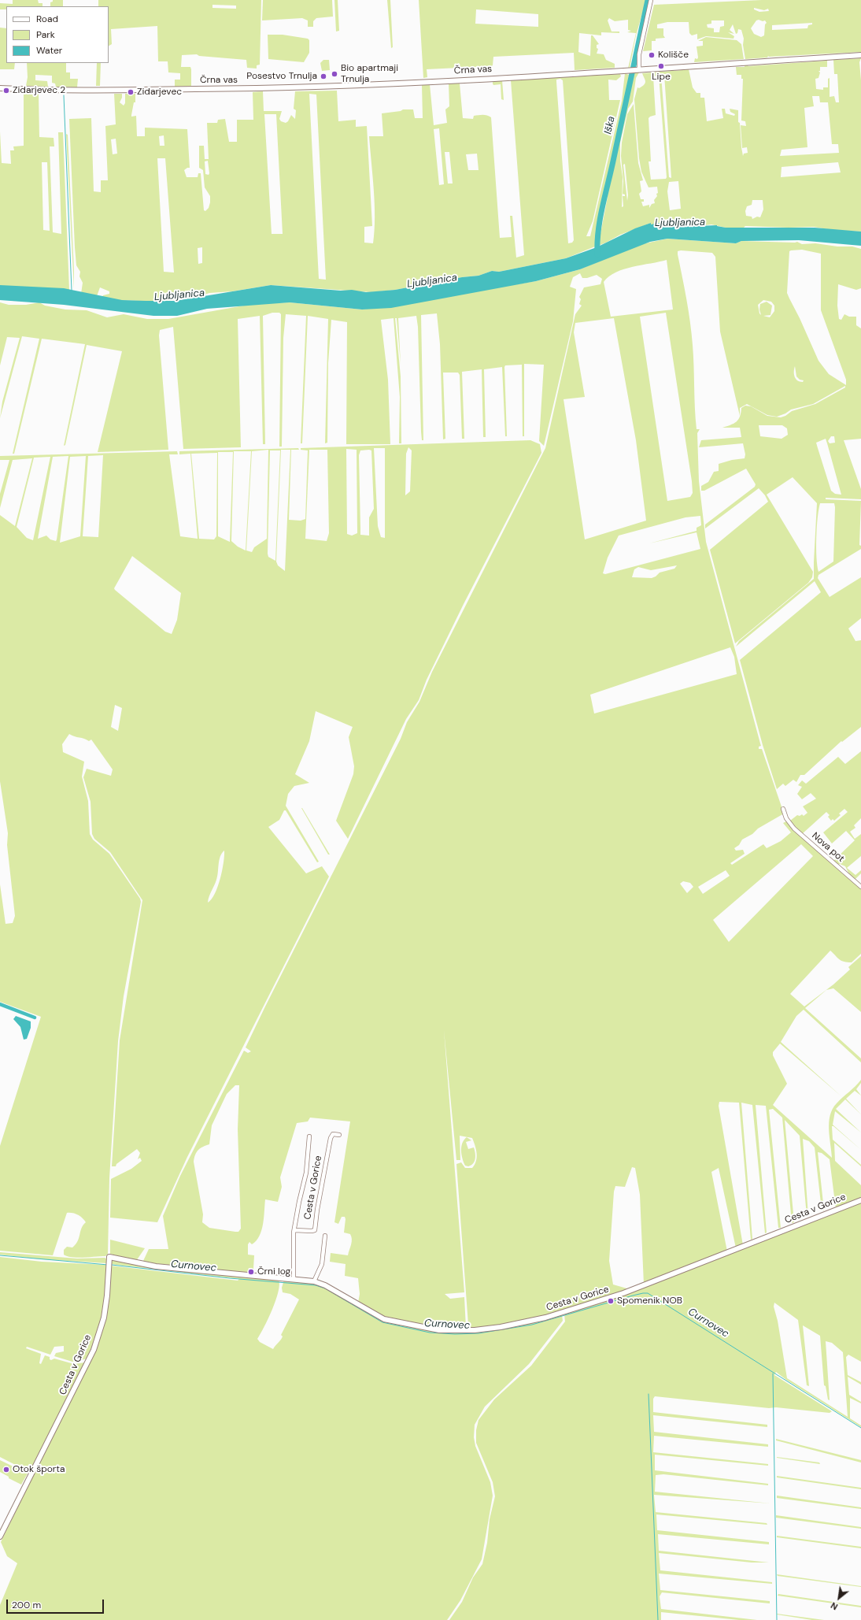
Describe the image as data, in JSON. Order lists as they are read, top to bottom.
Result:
{
  "streets": {
    "street": ["Črna vas", "Nova pot", "Cesta v Gorice"]
  },
  "water": ["Iška", "Ljubljanica", "Curnovec"],
  "places": [
    "Kolišče",
    "Lipe",
    "Bio apartmaji Trnulja",
    "Posestvo Trnulja",
    "Zidarjevec 2",
    "Zidarjevec",
    "Črni log",
    "Spomenik NOB",
    "Otok športa"
  ],
  "legend": ["Road", "Park", "Water"],
  "scale_bar": "200 m",
  "north": "bottom left"
}
